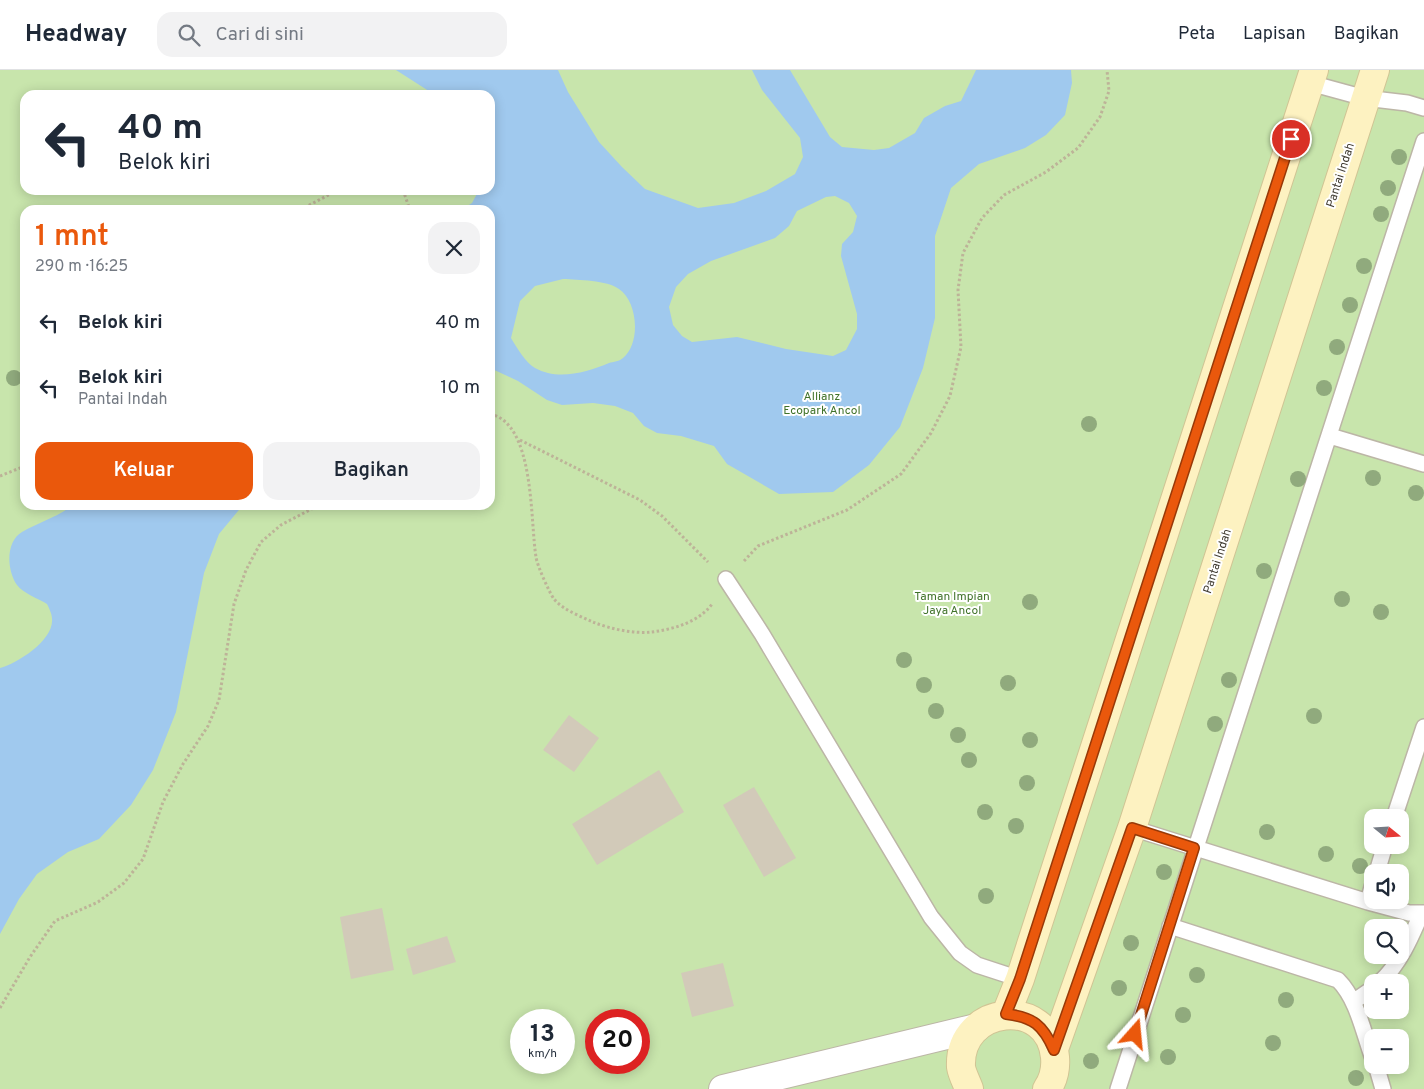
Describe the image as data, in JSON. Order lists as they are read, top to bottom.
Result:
{
  "streets": {
    "street": ["Pantai Indah"]
  },
  "parks": ["Allianz Ecopark Ancol", "Taman Impian Jaya Ancol"],
  "north": "right",
  "page": {
    "header": "Headway",
    "search": "Cari di sini",
    "nav": ["Peta", "Lapisan", "Bagikan"],
    "turn": ["40 m", "Belok kiri"],
    "heading": ["1 mnt", "290 m · 16:25"],
    "list": [
      {
        "name": "Belok kiri",
        "value": "40 m"
      },
      {
        "name": "Belok kiri",
        "note": "Pantai Indah",
        "value": "10 m"
      }
    ],
    "buttons": ["Keluar", "Bagikan"],
    "map_buttons": ["+", "−"],
    "speed": "13 km/h",
    "limit": "20"
  }
}
